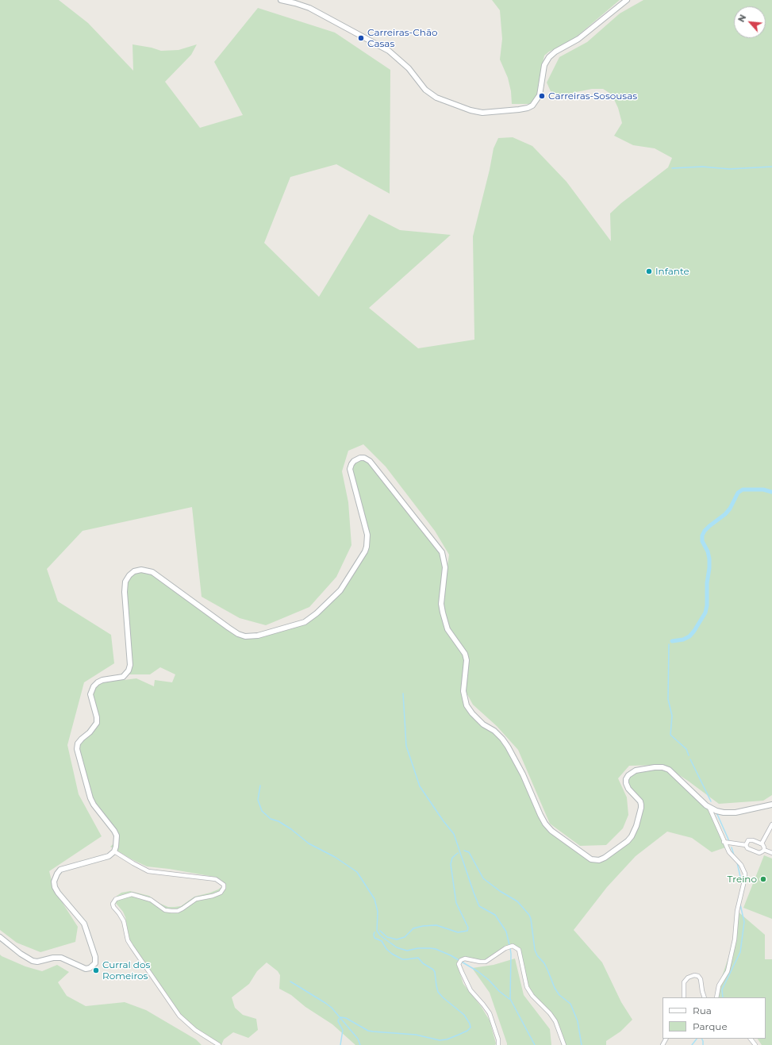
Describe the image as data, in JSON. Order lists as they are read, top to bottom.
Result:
{
  "places": [
    "Carreiras-Chão Casas",
    "Carreiras-Sosousas",
    "Infante",
    "Treino",
    "Curral dos Romeiros"
  ],
  "legend": ["Rua", "Parque"],
  "north": "top left"
}
